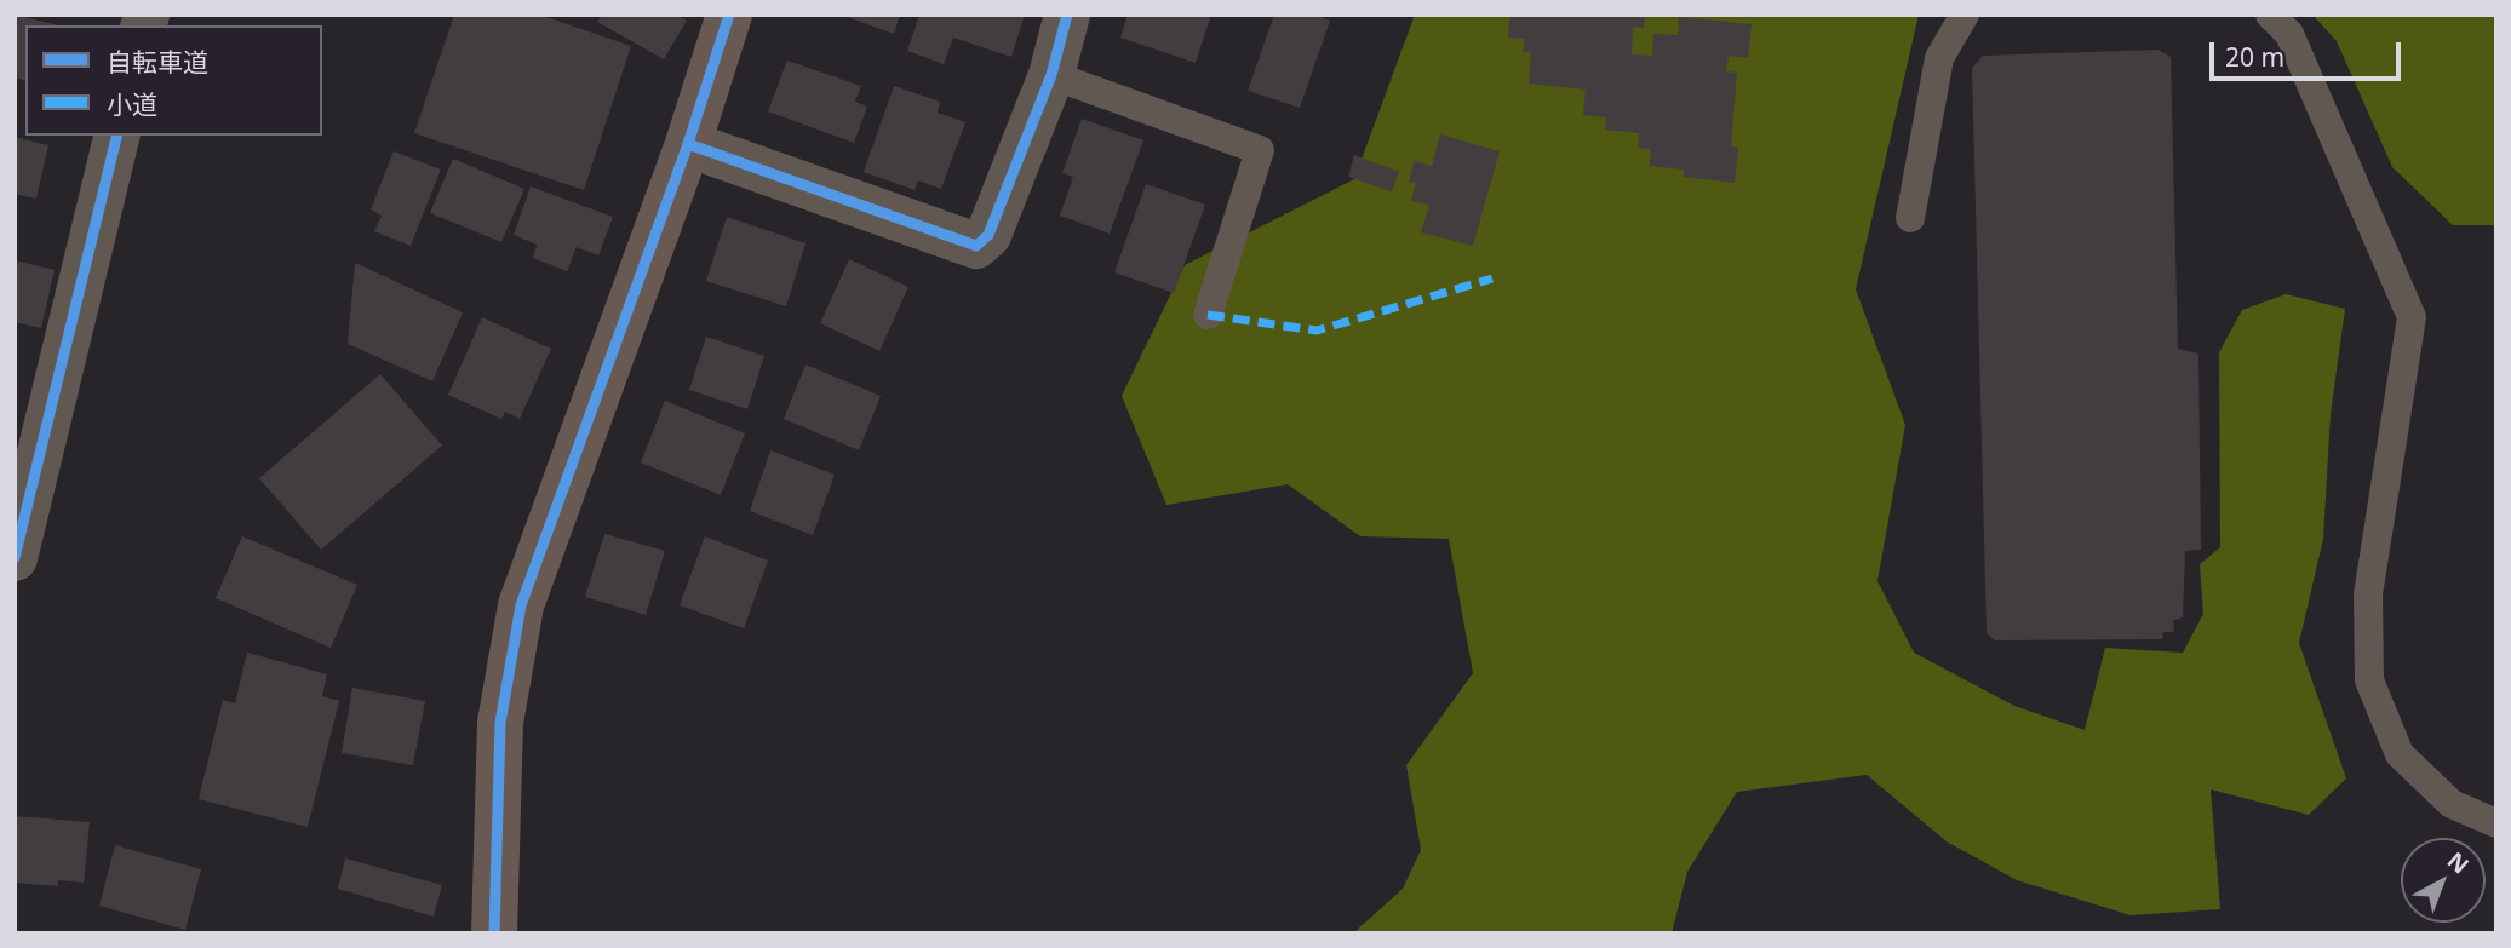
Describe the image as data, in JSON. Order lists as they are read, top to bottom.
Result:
{
  "legend": ["自転車道", "小道"],
  "scale_bar": "20 m",
  "north": "top right"
}
